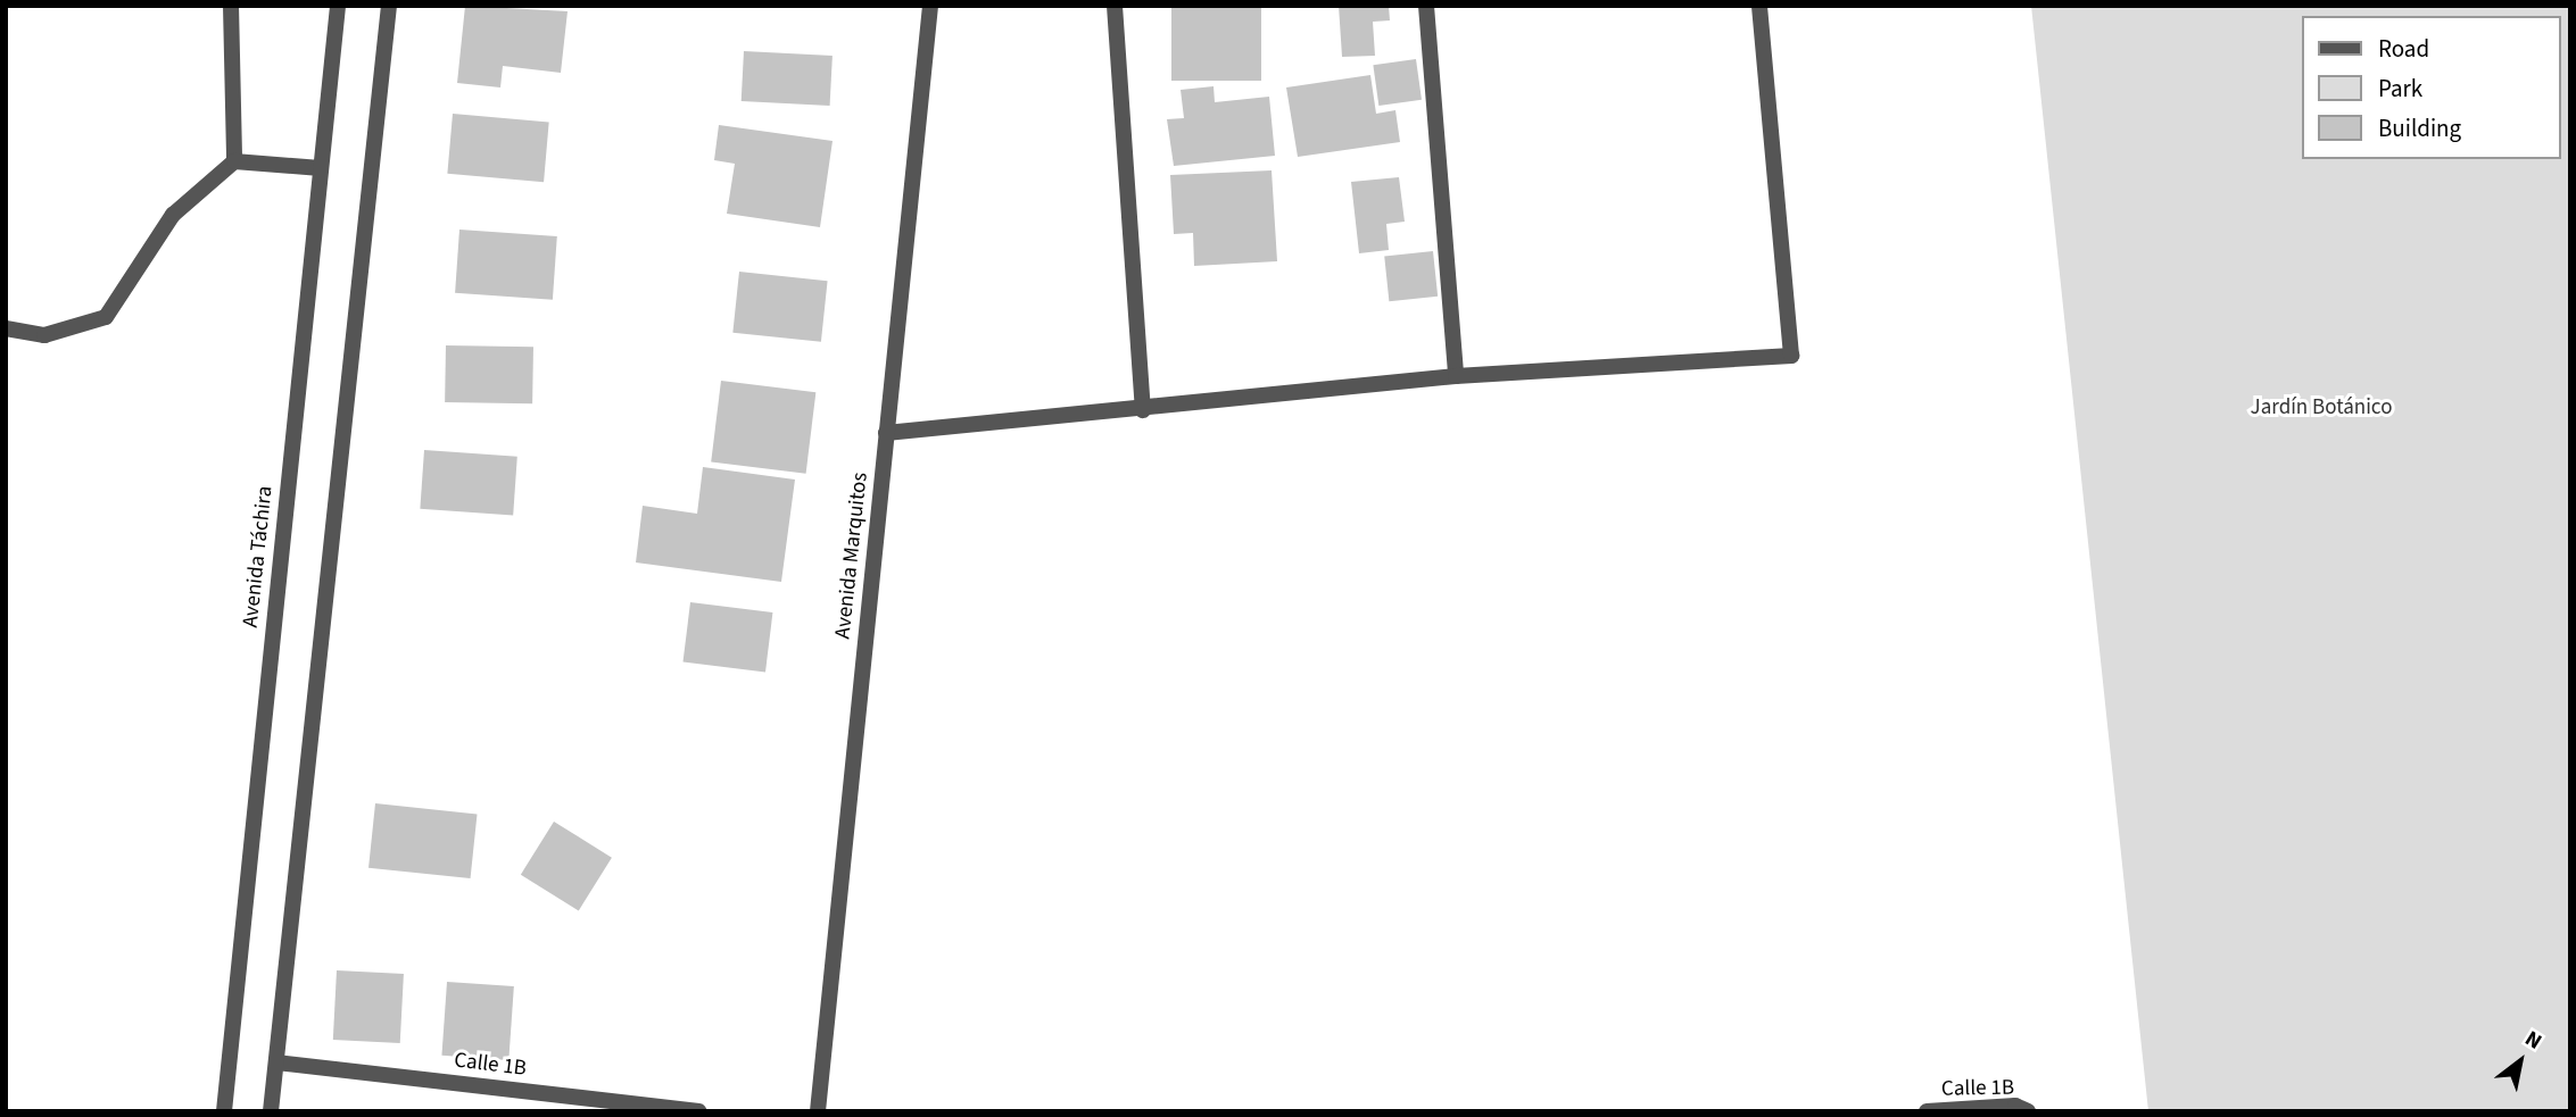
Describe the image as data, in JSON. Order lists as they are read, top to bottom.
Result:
{
  "streets": {
    "street": ["Avenida Marquitos", "Avenida Táchira", "Calle 1B"]
  },
  "parks": ["Jardín Botánico"],
  "legend": ["Road", "Park", "Building"],
  "north": "top right"
}
